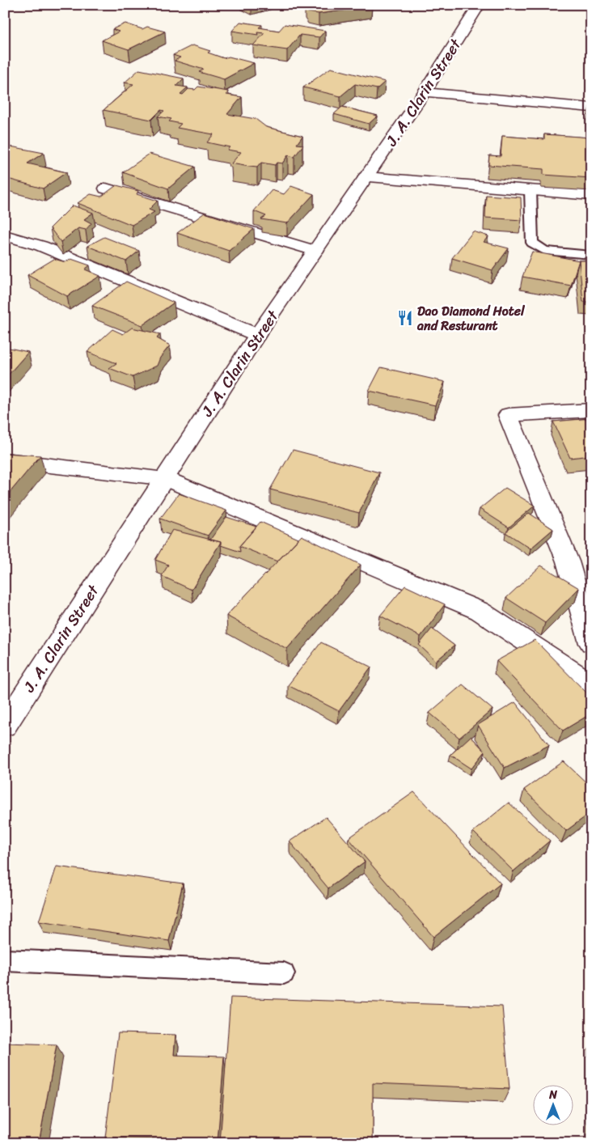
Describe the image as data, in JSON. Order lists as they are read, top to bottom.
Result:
{
  "streets": {
    "street": ["J. A. Clarin Street"]
  },
  "places": {
    "restaurant": ["Dao Diamond Hotel and Resturant"]
  },
  "north": "top"
}
